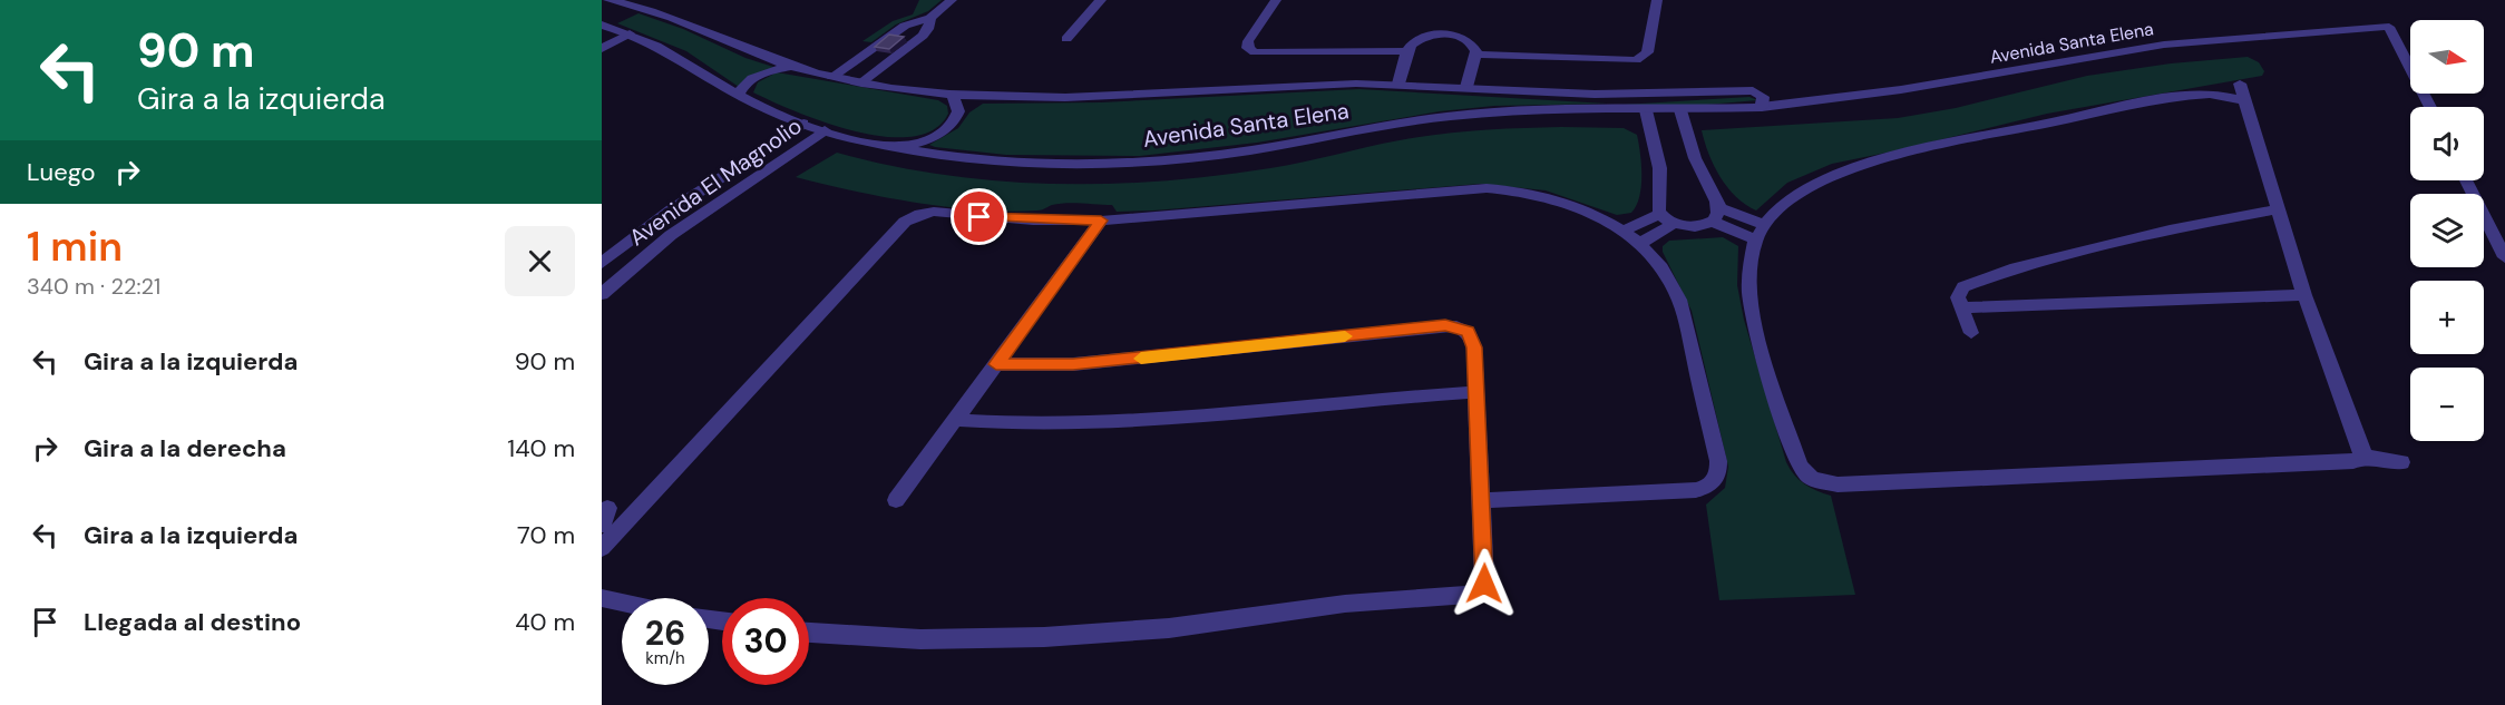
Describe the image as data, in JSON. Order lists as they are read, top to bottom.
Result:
{
  "streets": {
    "street": ["Avenida Santa Elena", "Avenida El Magnolio"]
  },
  "crossings": [
    ["Avenida Santa Elena", "Avenida El Magnolio"]
  ],
  "north": "right",
  "page": {
    "turn": ["90 m", "Gira a la izquierda"],
    "map_buttons": ["+", "−"],
    "then": "Luego",
    "heading": ["1 min", "340 m · 22:21"],
    "list": [
      {
        "name": "Gira a la izquierda",
        "value": "90 m"
      },
      {
        "name": "Gira a la derecha",
        "value": "140 m"
      },
      {
        "name": "Gira a la izquierda",
        "value": "70 m"
      },
      {
        "name": "Llegada al destino",
        "value": "40 m"
      }
    ],
    "speed": "26 km/h",
    "limit": "30"
  }
}
